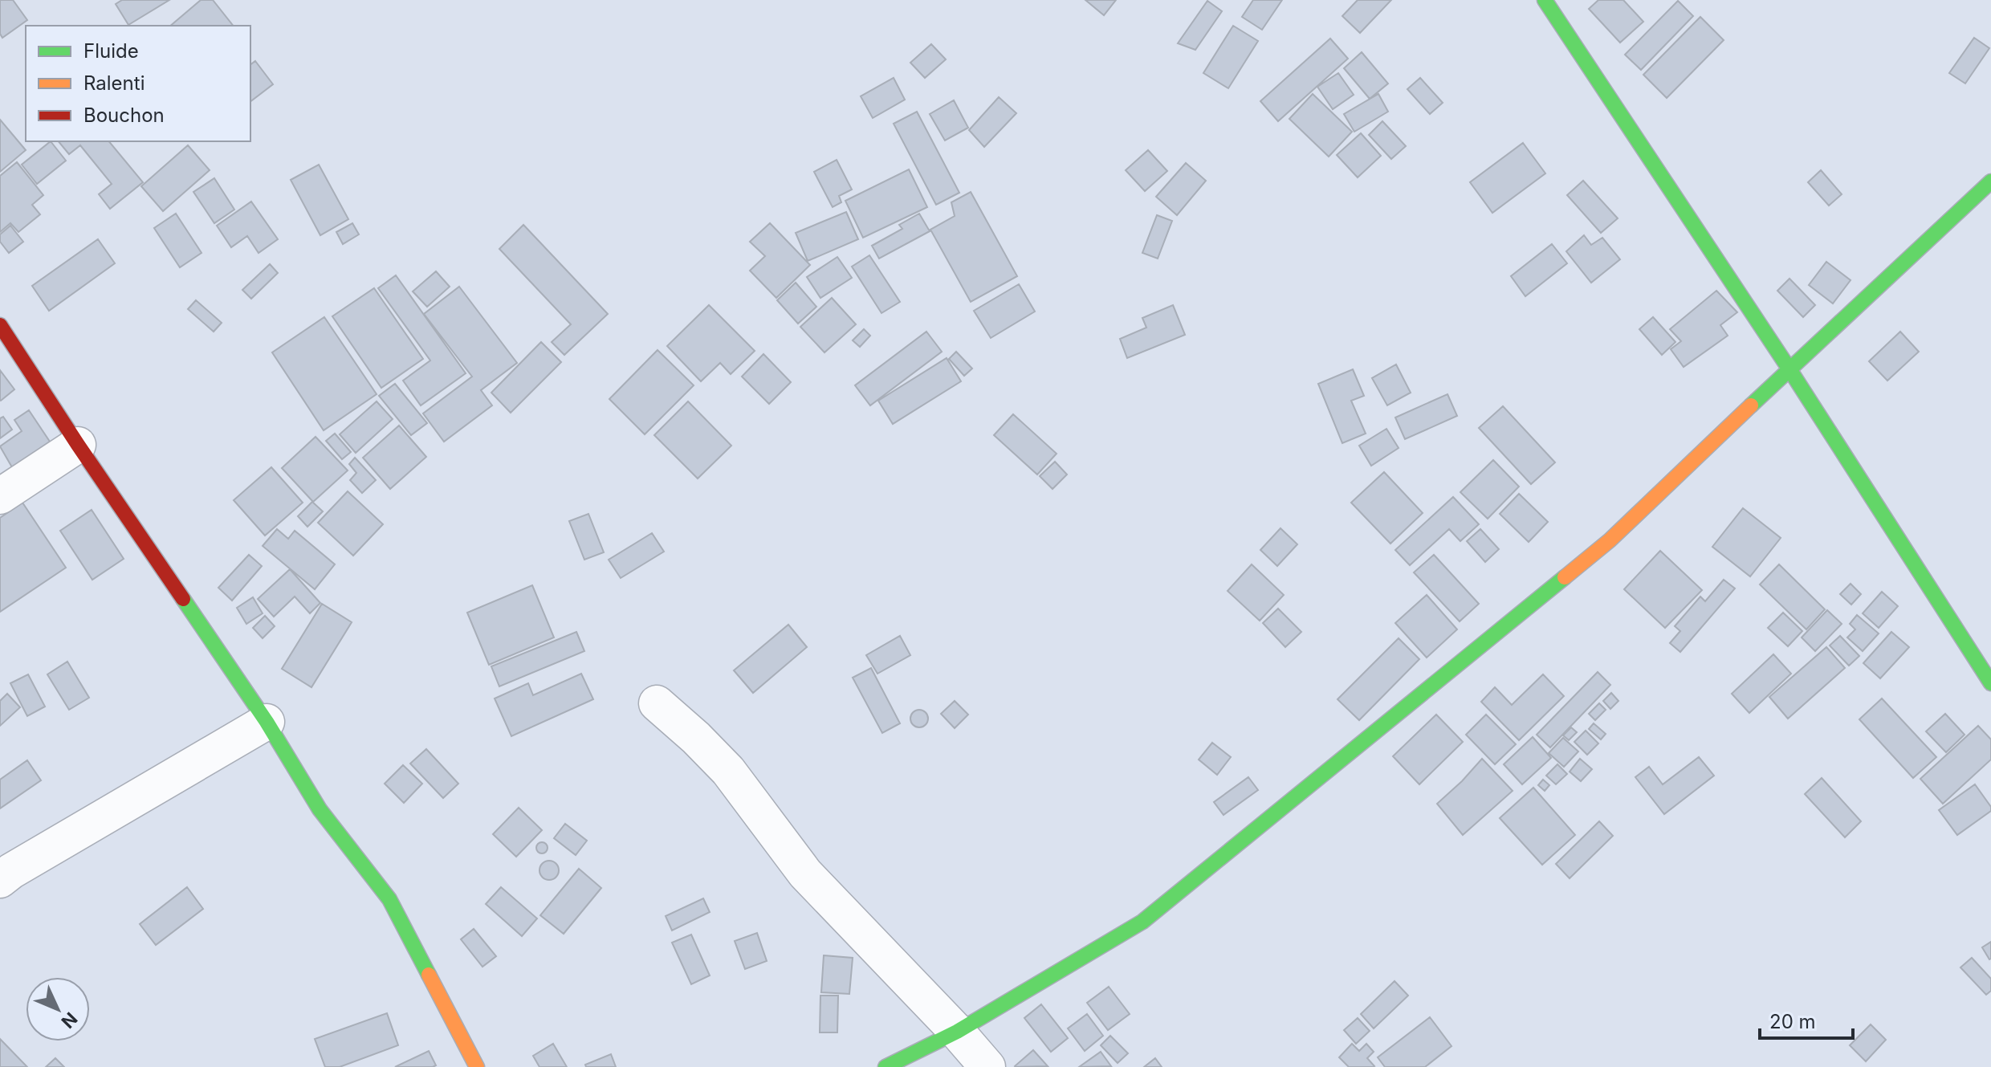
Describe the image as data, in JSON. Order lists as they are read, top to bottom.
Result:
{
  "legend": ["Fluide", "Ralenti", "Bouchon"],
  "scale_bar": "20 m",
  "north": "bottom right"
}
